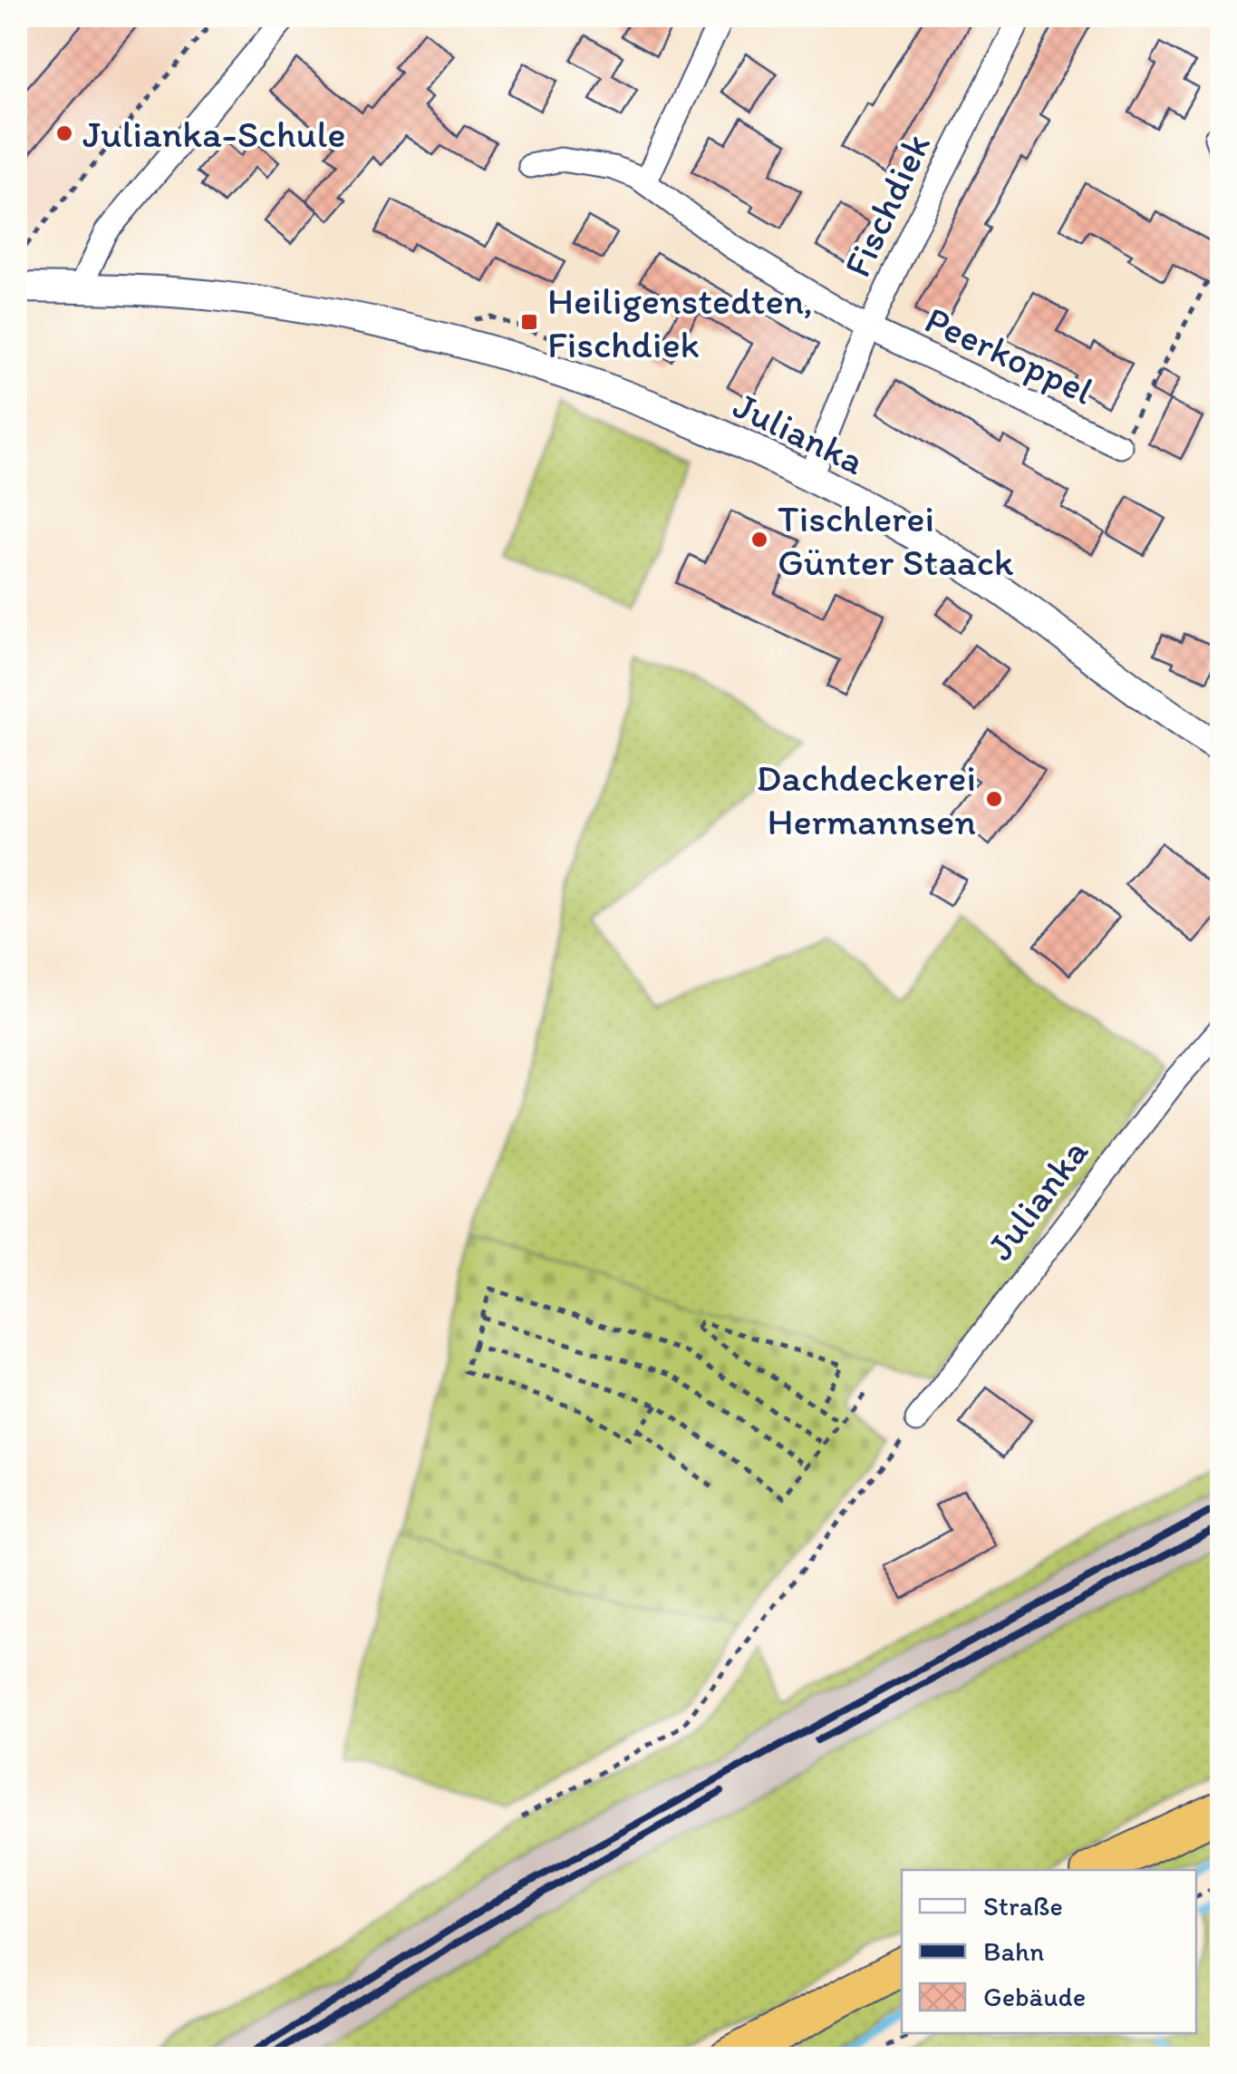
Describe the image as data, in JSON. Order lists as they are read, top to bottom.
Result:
{
  "streets": {
    "street": ["Fischdiek", "Peerkoppel", "Julianka"]
  },
  "crossings": [
    ["Fischdiek", "Peerkoppel"],
    ["Fischdiek", "Julianka"]
  ],
  "places": {
    "other": ["Julianka-Schule", "Tischlerei Günter Staack", "Dachdeckerei Hermannsen"],
    "transit": ["Heiligenstedten, Fischdiek"]
  },
  "legend": ["Straße", "Bahn", "Gebäude"]
}
